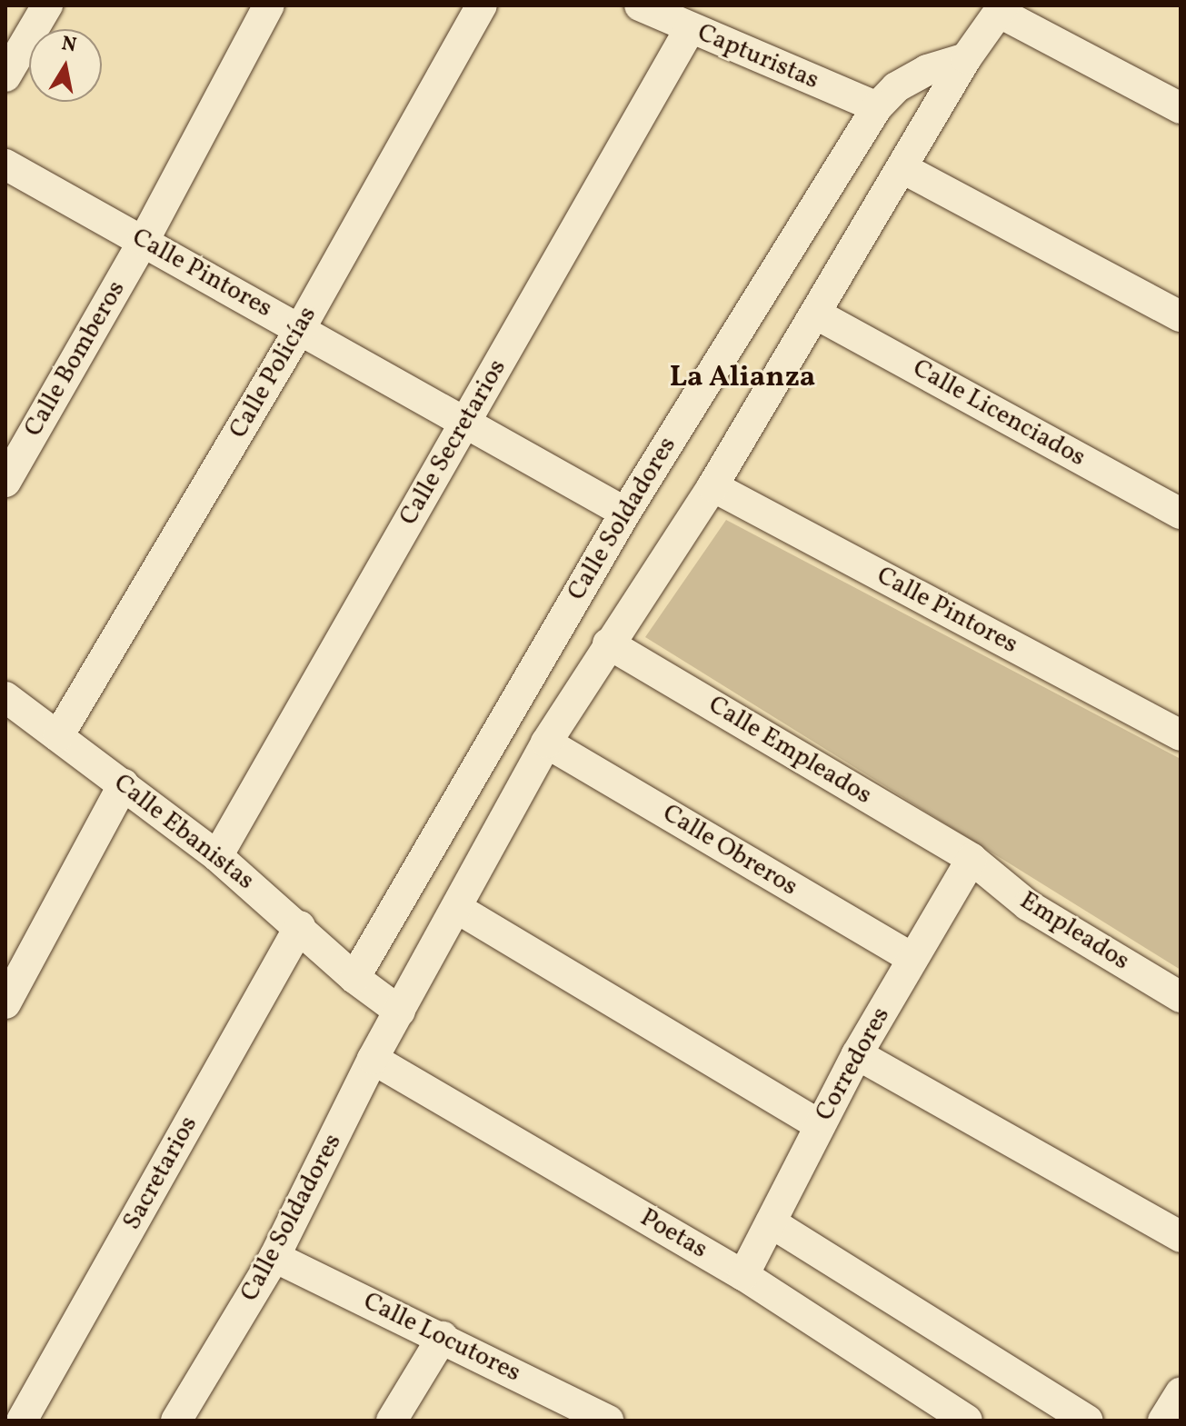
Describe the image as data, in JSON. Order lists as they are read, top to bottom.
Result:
{
  "streets": {
    "street": [
      "Capturistas",
      "Calle Pintores",
      "Calle Bomberos",
      "Calle Policías",
      "Calle Licenciados",
      "Calle Secretarios",
      "Calle Soldadores",
      "Calle Empleados",
      "Calle Ebanistas",
      "Calle Obreros",
      "Empleados",
      "Corredores",
      "Sacretarios",
      "Poetas",
      "Calle Locutores"
    ]
  },
  "crossings": [
    ["Capturistas", "Calle Secretarios"],
    ["Capturistas", "Calle Soldadores"],
    ["Calle Pintores", "Calle Bomberos"],
    ["Calle Pintores", "Calle Policías"],
    ["Calle Pintores", "Calle Secretarios"],
    ["Calle Pintores", "Calle Soldadores"],
    ["Calle Policías", "Calle Ebanistas"],
    ["Calle Licenciados", "Calle Soldadores"],
    ["Calle Secretarios", "Calle Ebanistas"],
    ["Calle Soldadores", "Calle Empleados"],
    ["Calle Soldadores", "Calle Ebanistas"],
    ["Calle Soldadores", "Calle Obreros"],
    ["Calle Soldadores", "Poetas"],
    ["Calle Soldadores", "Calle Locutores"],
    ["Calle Empleados", "Empleados"],
    ["Calle Empleados", "Corredores"],
    ["Calle Ebanistas", "Sacretarios"],
    ["Calle Obreros", "Corredores"],
    ["Empleados", "Corredores"],
    ["Corredores", "Poetas"]
  ],
  "districts": ["La Alianza"],
  "north": "top"
}
